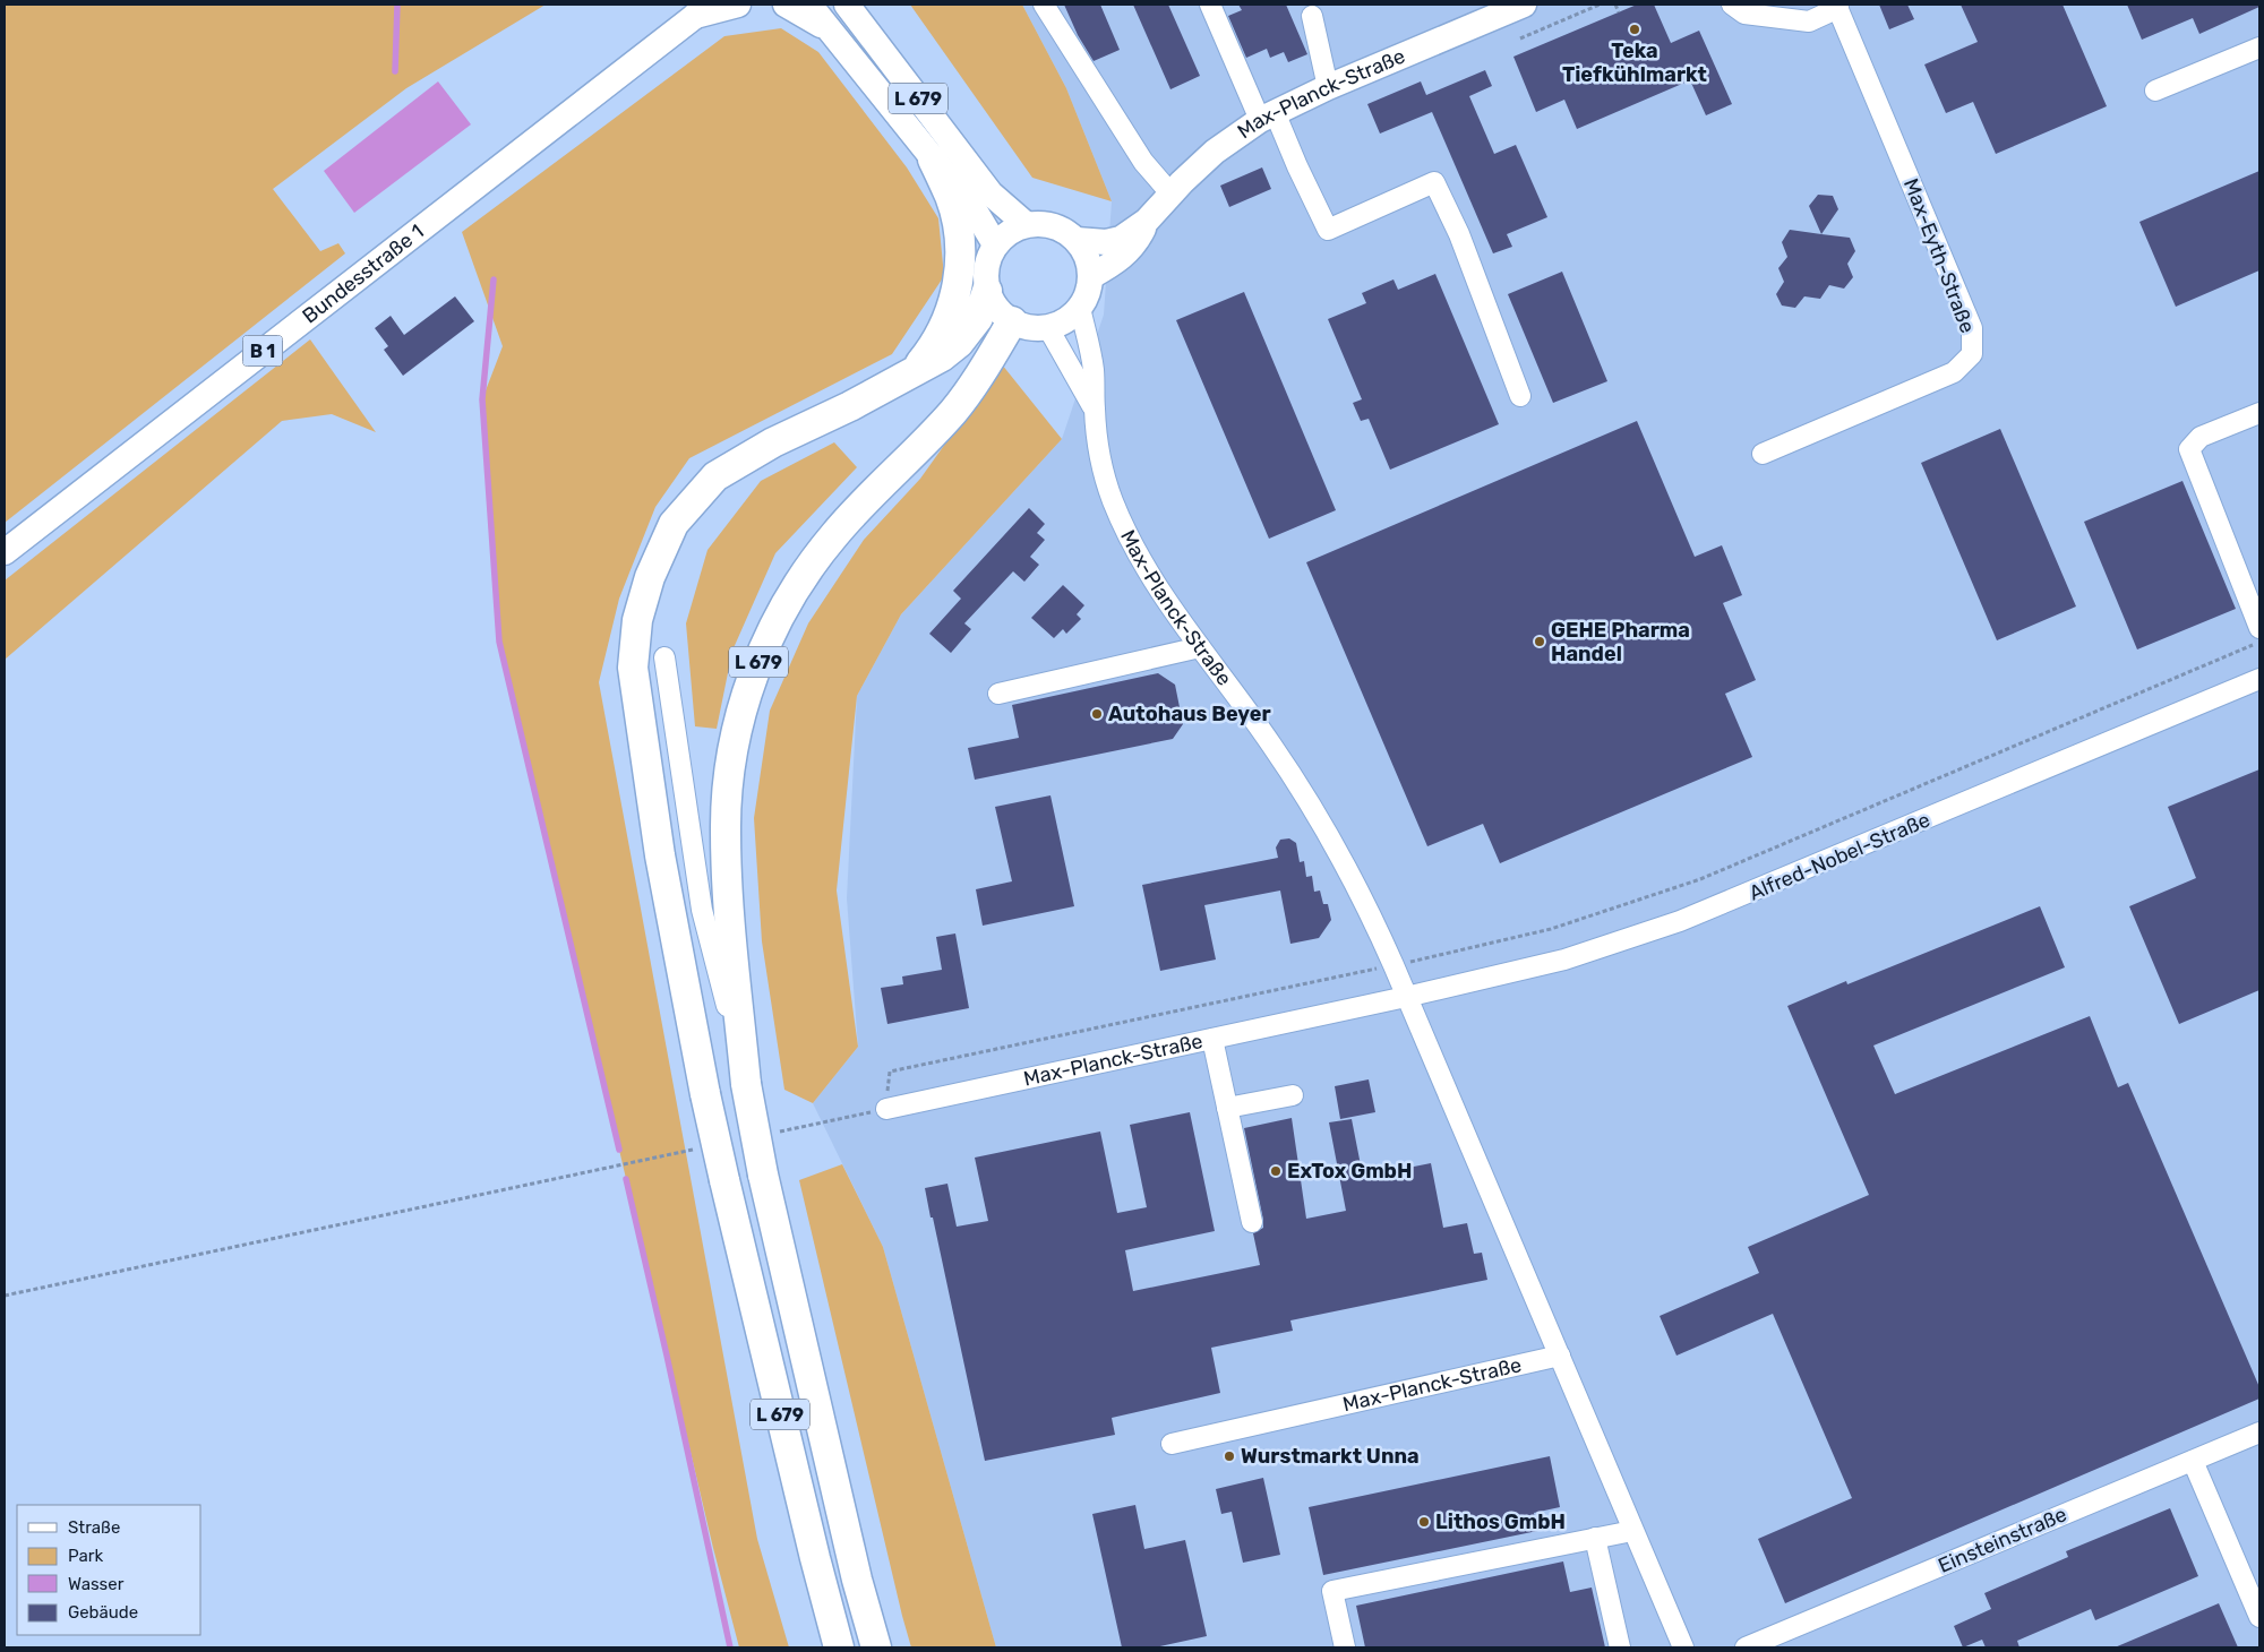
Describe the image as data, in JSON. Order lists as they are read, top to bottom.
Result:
{
  "streets": {
    "highway": ["L 679"],
    "main road": ["Max-Planck-Straße", "Bundesstraße 1", "B 1"],
    "street": ["Max-Eyth-Straße", "Alfred-Nobel-Straße", "Einsteinstraße"]
  },
  "crossings": [
    ["Max-Planck-Straße", "L 679"],
    ["Max-Planck-Straße", "Alfred-Nobel-Straße"],
    ["Bundesstraße 1", "B 1"]
  ],
  "places": [
    "Teka Tiefkühlmarkt",
    "GEHE Pharma Handel",
    "Autohaus Beyer",
    "ExTox GmbH",
    "Wurstmarkt Unna",
    "Lithos GmbH"
  ],
  "legend": [
    "Straße",
    "Park",
    "Wasser",
    "Gebäude"
  ]
}
